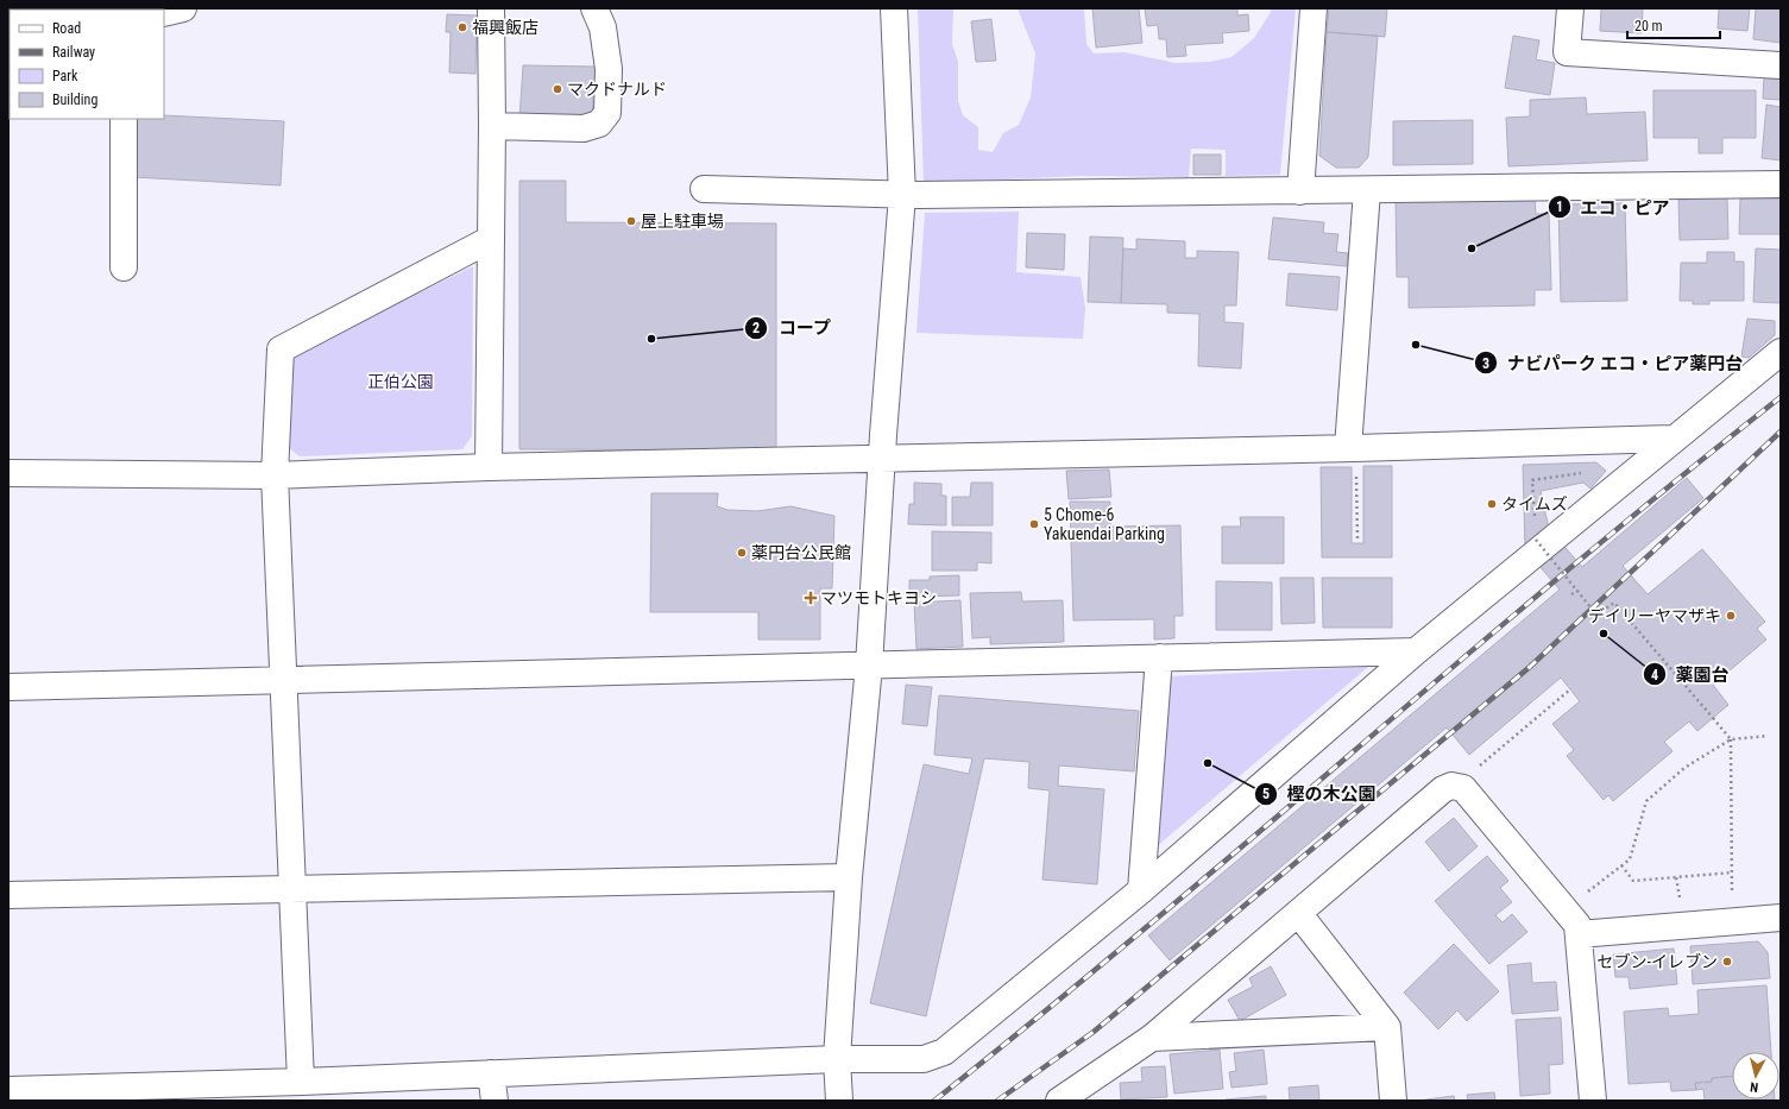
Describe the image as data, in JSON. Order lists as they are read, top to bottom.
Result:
{
  "parks": ["正伯公園"],
  "places": {
    "other": [
      "福興飯店",
      "マクドナルド",
      "屋上駐車場",
      "エコ・ピア",
      "コープ",
      "ナビパーク エコ・ピア薬円台",
      "タイムズ",
      "5 Chome-6 Yakuendai Parking",
      "薬円台公民館",
      "デイリーヤマザキ",
      "薬園台",
      "樫の木公園",
      "セブン-イレブン"
    ],
    "health": ["マツモトキヨシ"]
  },
  "legend": [
    "Road",
    "Railway",
    "Park",
    "Building"
  ],
  "scale_bar": "20 m",
  "north": "bottom"
}
